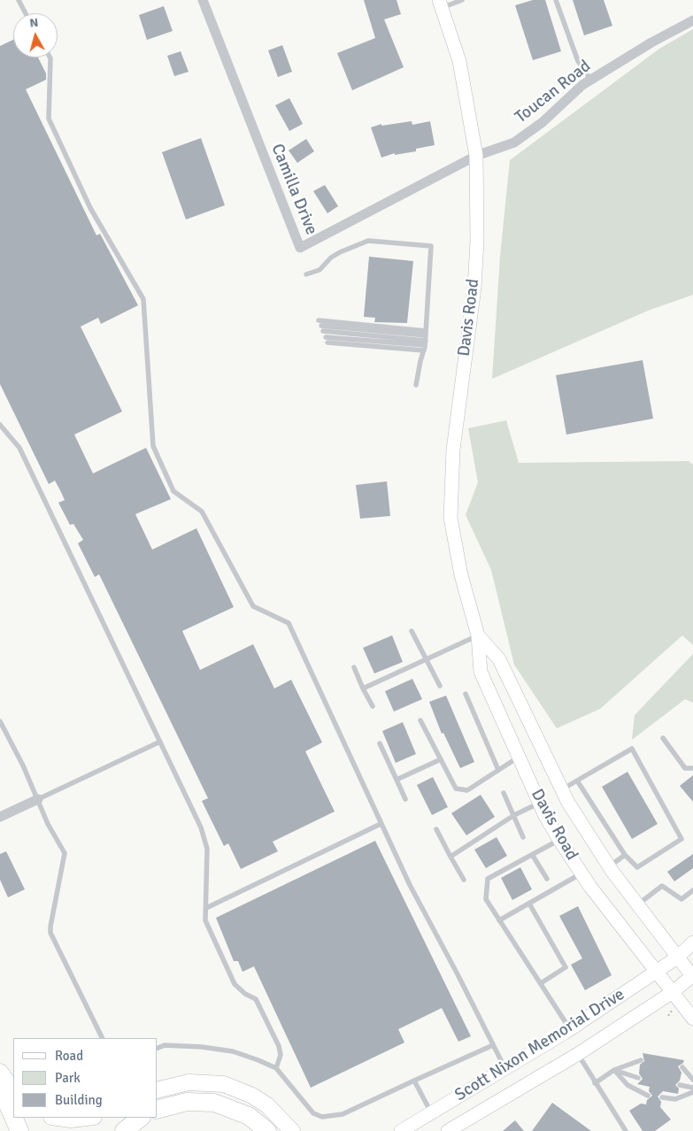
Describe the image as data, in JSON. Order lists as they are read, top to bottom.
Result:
{
  "streets": {
    "main road": ["Davis Road", "Scott Nixon Memorial Drive"],
    "street": ["Toucan Road", "Camilla Drive"]
  },
  "crossings": [
    ["Toucan Road", "Camilla Drive"],
    ["Toucan Road", "Davis Road"],
    ["Camilla Drive", "Davis Road"],
    ["Davis Road", "Scott Nixon Memorial Drive"]
  ],
  "legend": ["Road", "Park", "Building"],
  "north": "top"
}
